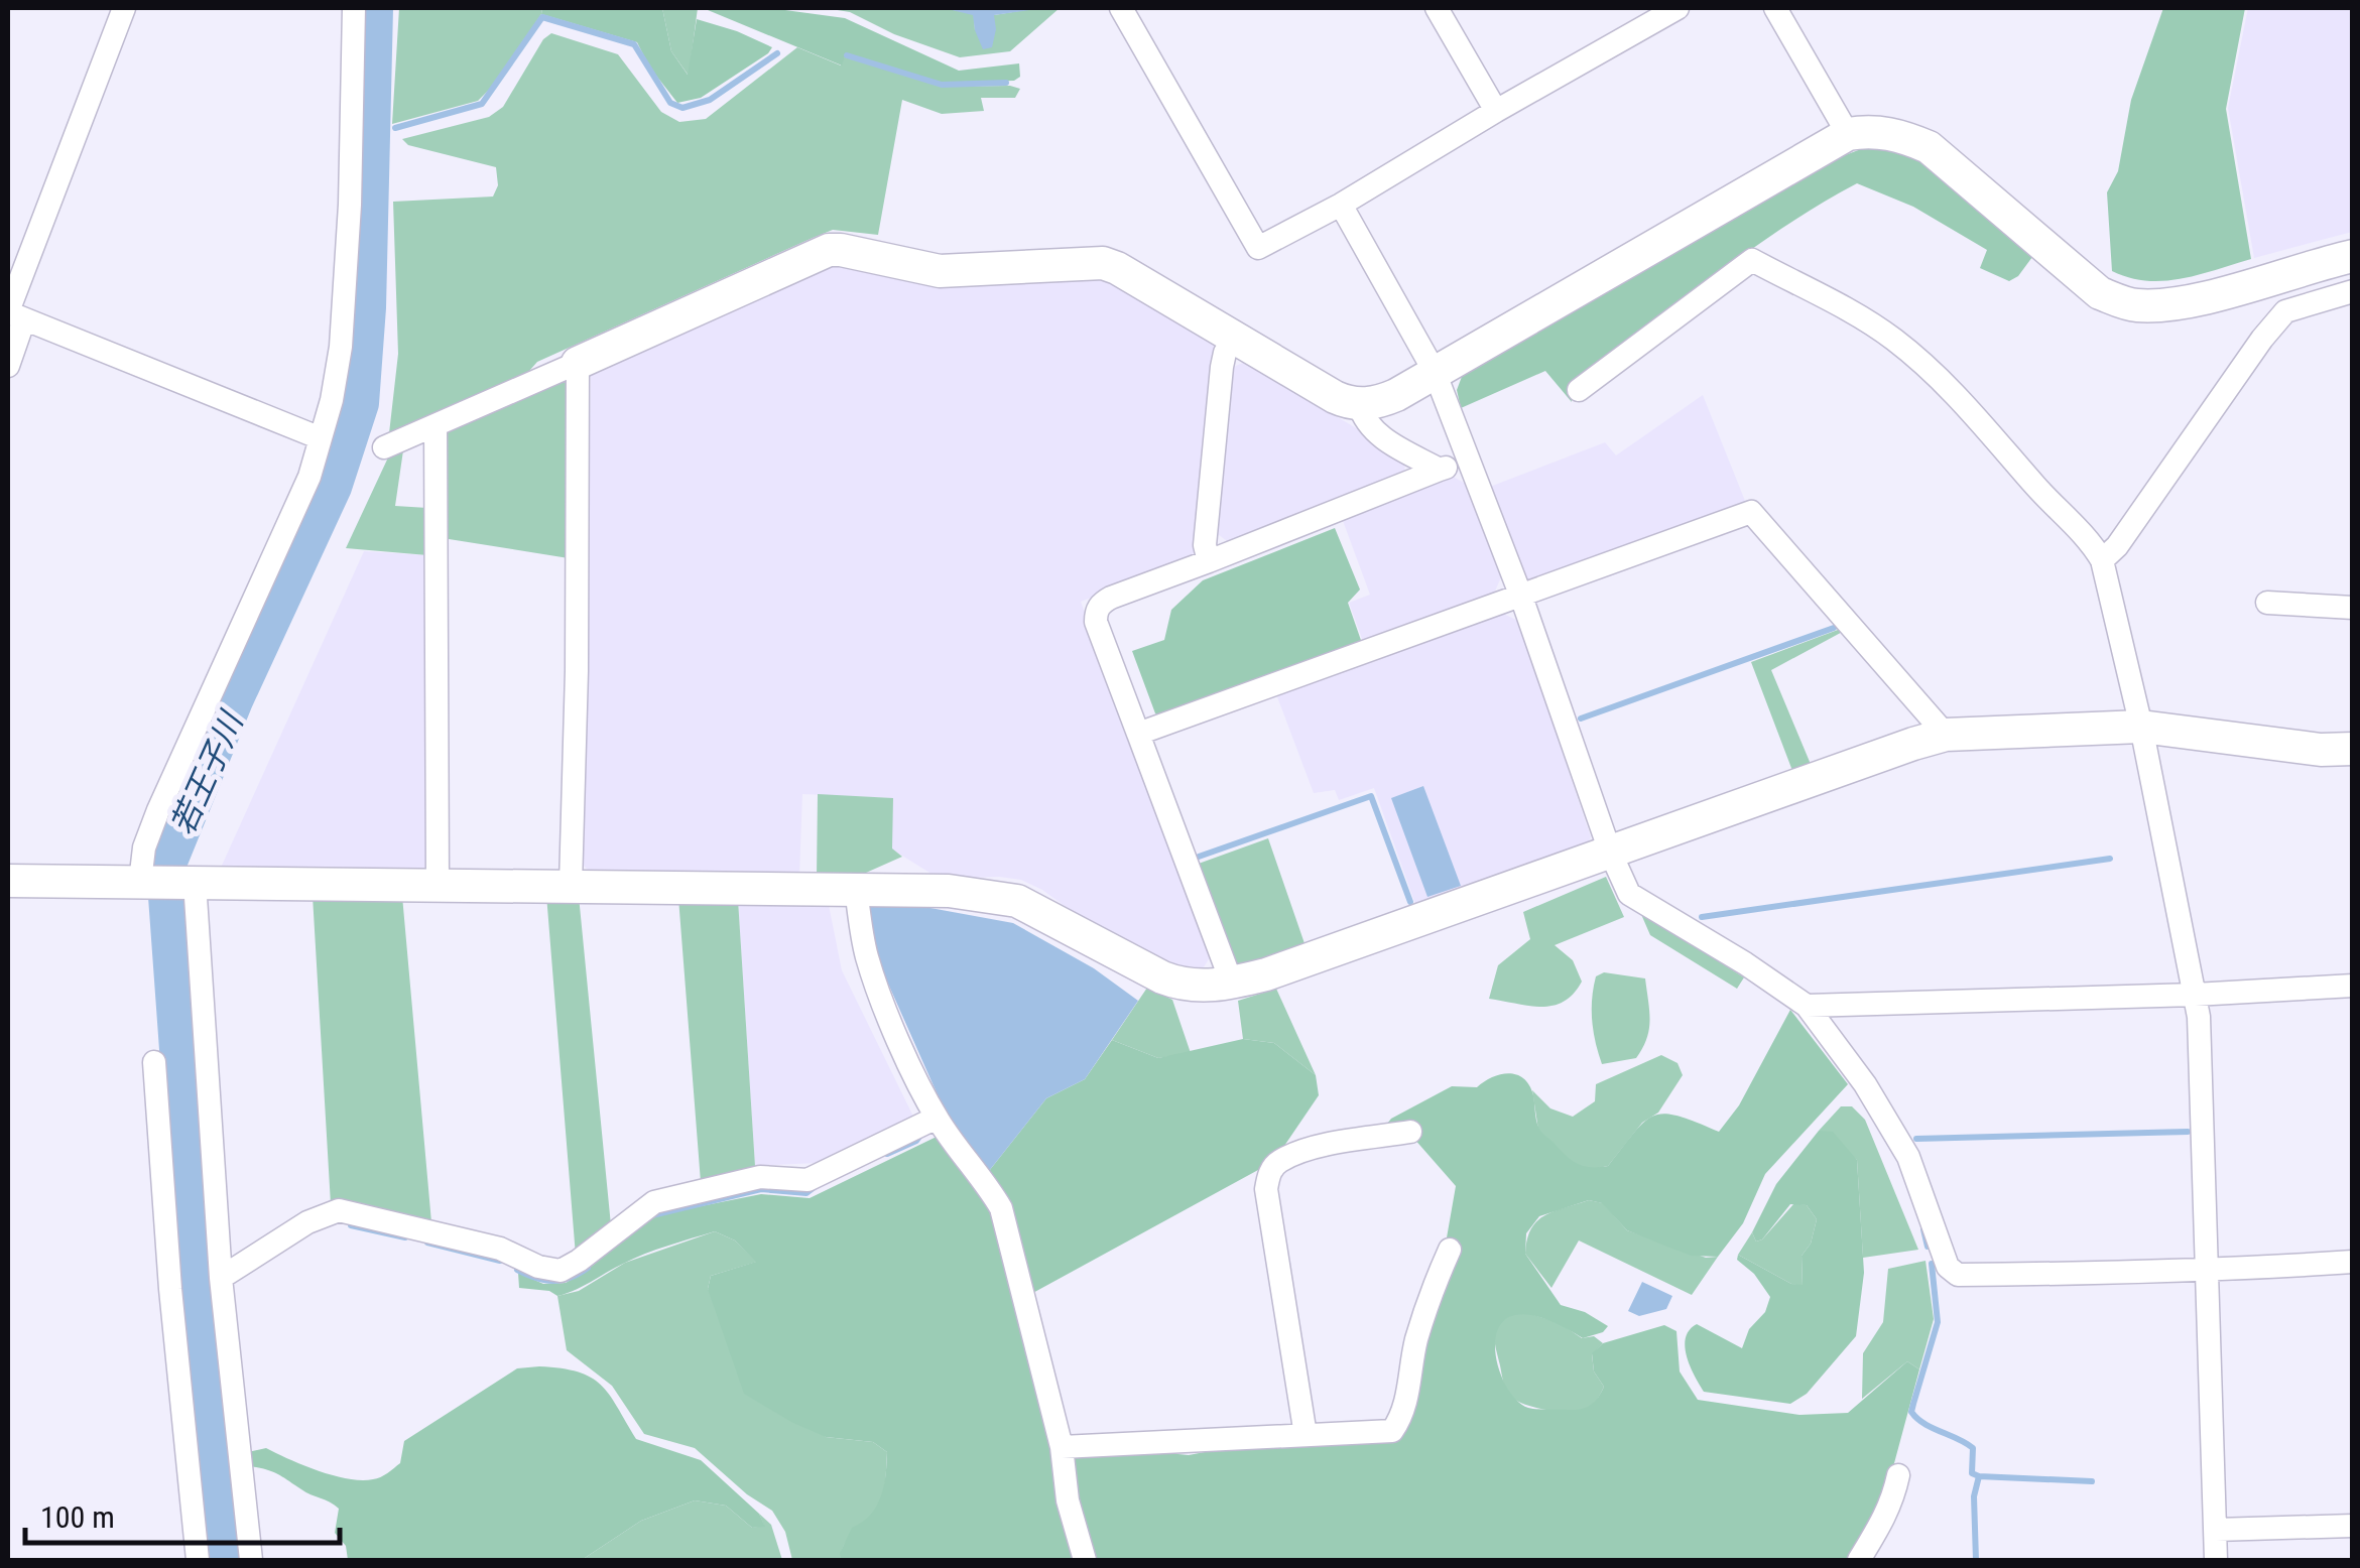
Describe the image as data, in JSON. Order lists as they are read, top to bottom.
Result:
{
  "water": ["若王子川"],
  "scale_bar": "100 m"
}
